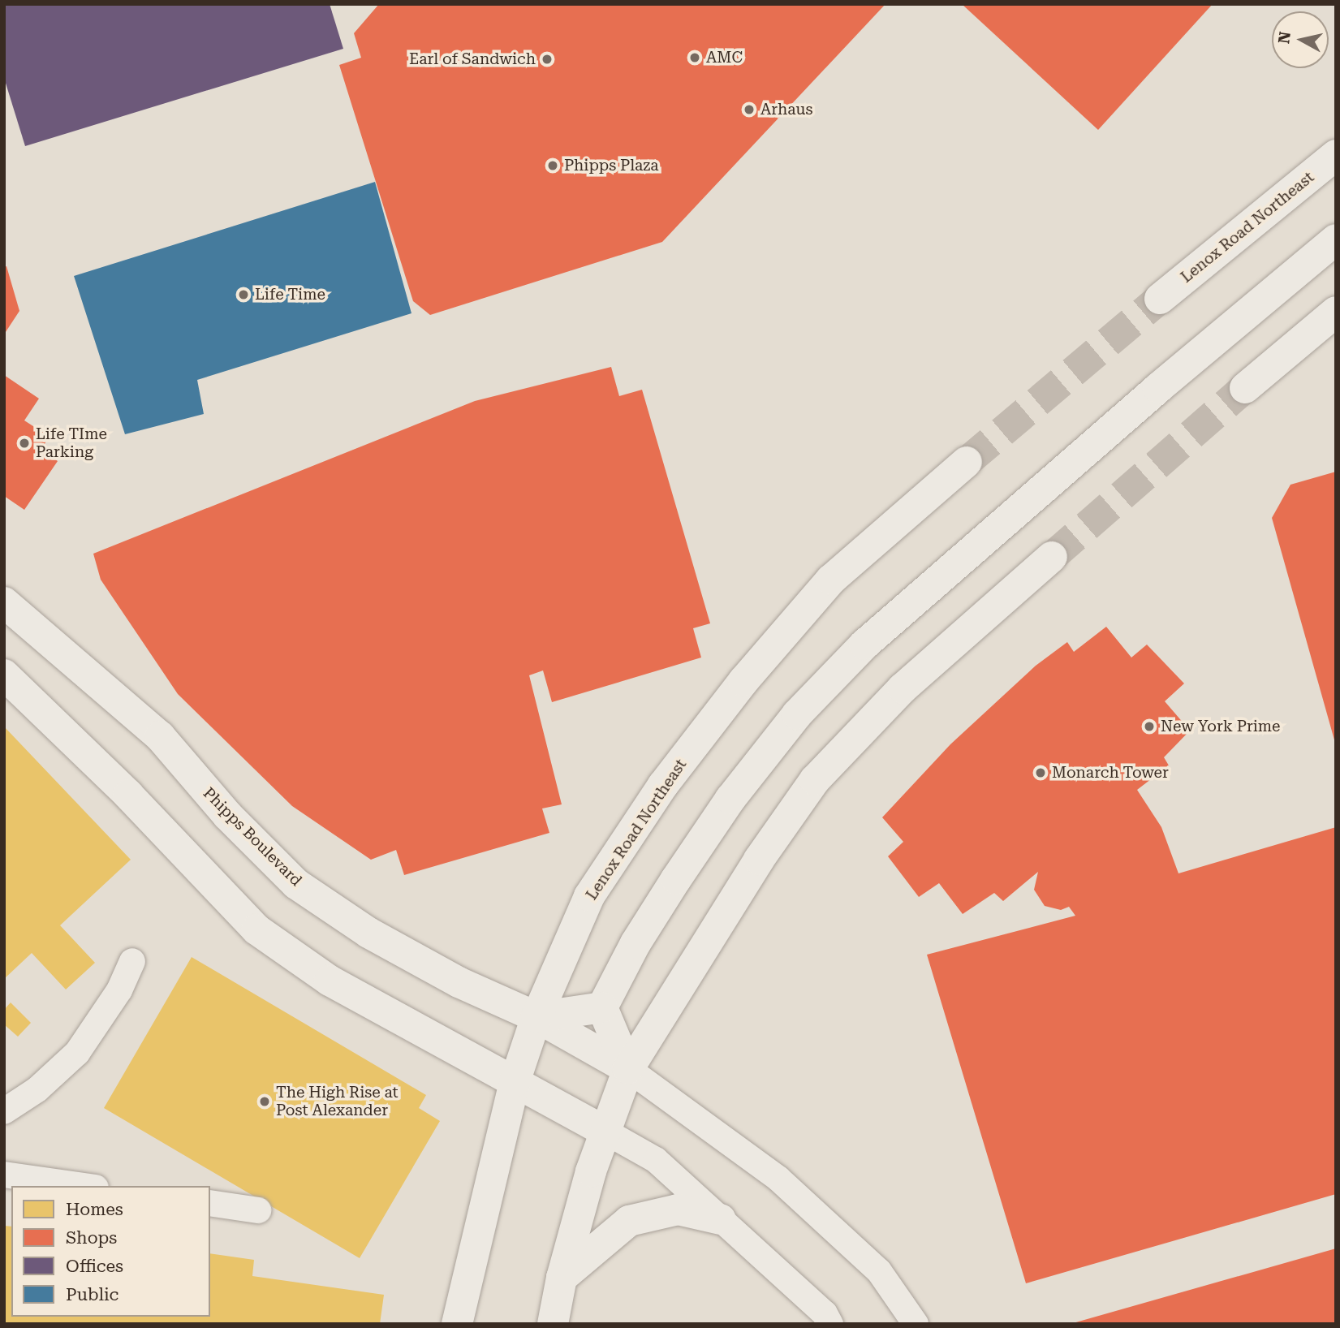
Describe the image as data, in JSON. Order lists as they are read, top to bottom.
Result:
{
  "streets": {
    "main road": ["Lenox Road Northeast", "Phipps Boulevard"]
  },
  "crossings": [
    ["Lenox Road Northeast", "Phipps Boulevard"]
  ],
  "places": [
    "AMC",
    "Earl of Sandwich",
    "Arhaus",
    "Phipps Plaza",
    "Life Time",
    "Life TIme Parking",
    "New York Prime",
    "Monarch Tower",
    "The High Rise at Post Alexander"
  ],
  "legend": [
    "Homes",
    "Shops",
    "Offices",
    "Public"
  ],
  "north": "left"
}
